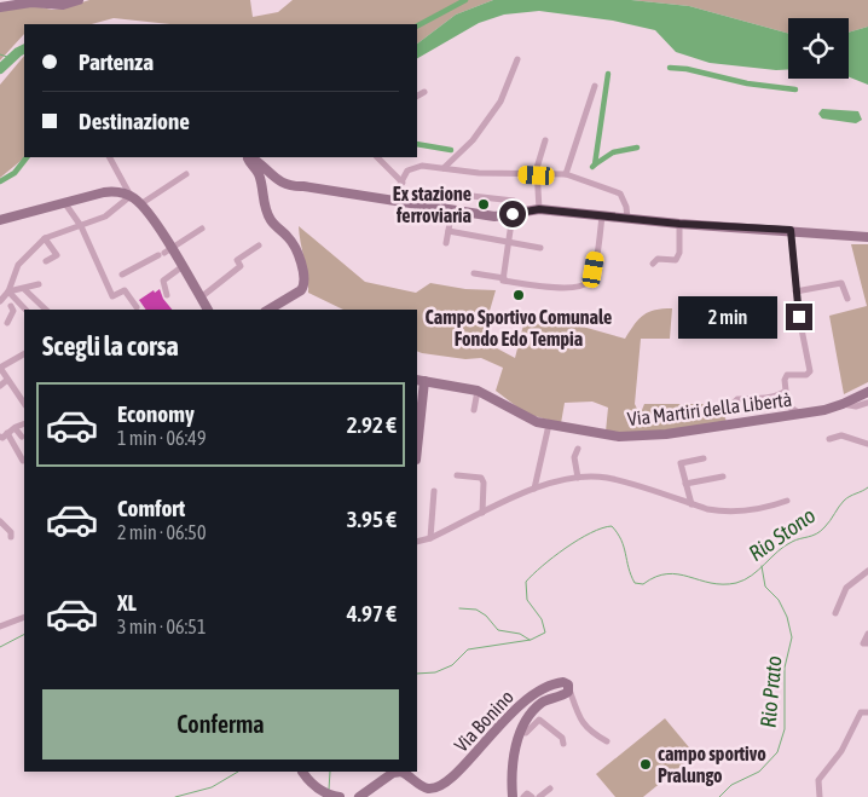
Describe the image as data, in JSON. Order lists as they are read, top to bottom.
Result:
{
  "streets": {
    "street": ["Via Martiri della Libertà", "Via Bonino"]
  },
  "water": ["Rio Stono", "Rio Prato"],
  "places": ["Ex stazione ferroviaria", "Campo Sportivo Comunale Fondo Edo Tempia", "campo sportivo Pralungo"],
  "page": {
    "banner": ["Partenza", "Destinazione"],
    "bubble": "2 min",
    "heading": "Scegli la corsa",
    "list": [
      {
        "name": "Economy",
        "note": "1 min · 06:49",
        "value": "2.92 €"
      },
      {
        "name": "Comfort",
        "note": "2 min · 06:50",
        "value": "3.95 €"
      },
      {
        "name": "XL",
        "note": "3 min · 06:51",
        "value": "4.97 €"
      }
    ],
    "buttons": "Conferma"
  }
}
